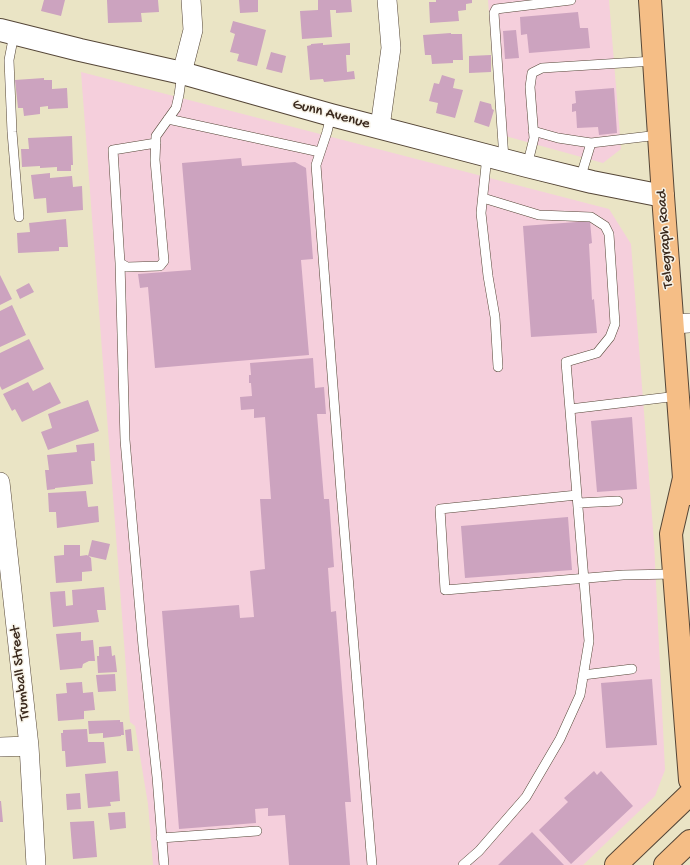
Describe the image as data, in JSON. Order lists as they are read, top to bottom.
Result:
{
  "streets": {
    "main road": ["Telegraph Road"],
    "street": ["Gunn Avenue", "Trumball Street"]
  },
  "crossings": [
    ["Gunn Avenue", "Telegraph Road"]
  ]
}
